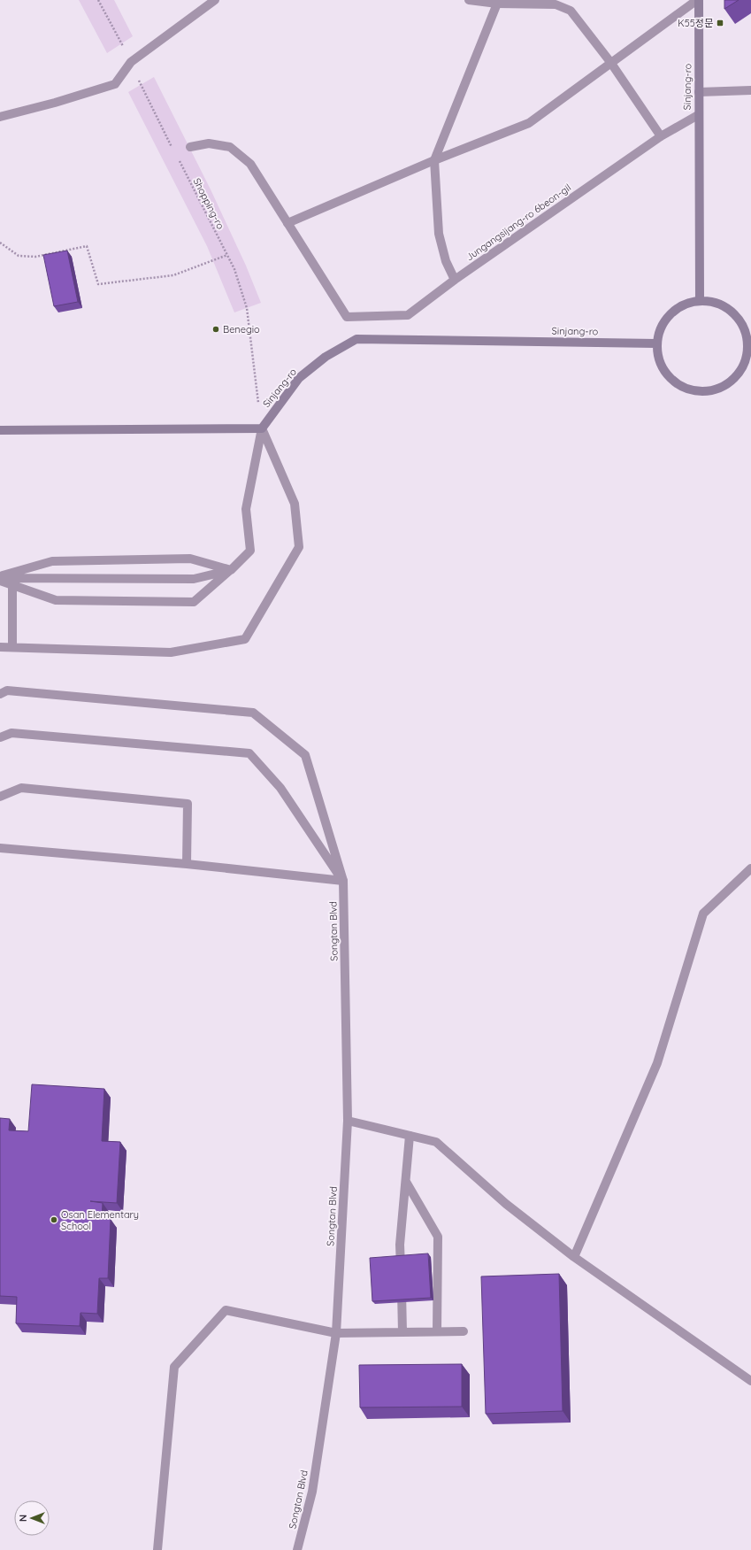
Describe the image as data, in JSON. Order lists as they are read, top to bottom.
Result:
{
  "streets": {
    "street": ["Sinjang-ro", "Jungangsijang-ro 6beon-gil", "Songtan Blvd"],
    "path": ["Shopping-ro"]
  },
  "crossings": [
    ["Sinjang-ro", "Shopping-ro"],
    ["Sinjang-ro", "Jungangsijang-ro 6beon-gil"]
  ],
  "places": {
    "transit": ["K55정문"],
    "other": ["Benegio", "Osan Elementary School"]
  },
  "north": "left"
}
